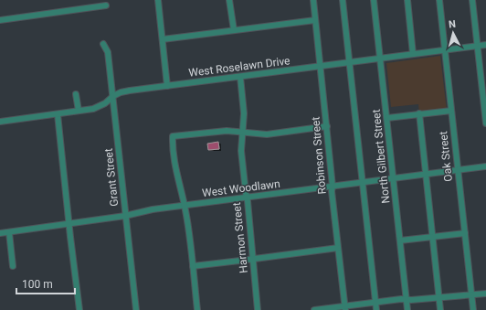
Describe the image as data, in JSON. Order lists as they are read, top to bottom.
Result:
{
  "streets": {
    "street": [
      "West Roselawn Drive",
      "Robinson Street",
      "North Gilbert Street",
      "Oak Street",
      "Grant Street",
      "West Woodlawn",
      "Harmon Street"
    ]
  },
  "crossings": [
    ["West Roselawn Drive", "Robinson Street"],
    ["West Roselawn Drive", "North Gilbert Street"],
    ["West Roselawn Drive", "Oak Street"],
    ["West Roselawn Drive", "Grant Street"],
    ["West Roselawn Drive", "Harmon Street"],
    ["Robinson Street", "West Woodlawn"],
    ["North Gilbert Street", "West Woodlawn"],
    ["Oak Street", "West Woodlawn"],
    ["Grant Street", "West Woodlawn"],
    ["West Woodlawn", "Harmon Street"]
  ],
  "scale_bar": "100 m",
  "north": "top"
}
